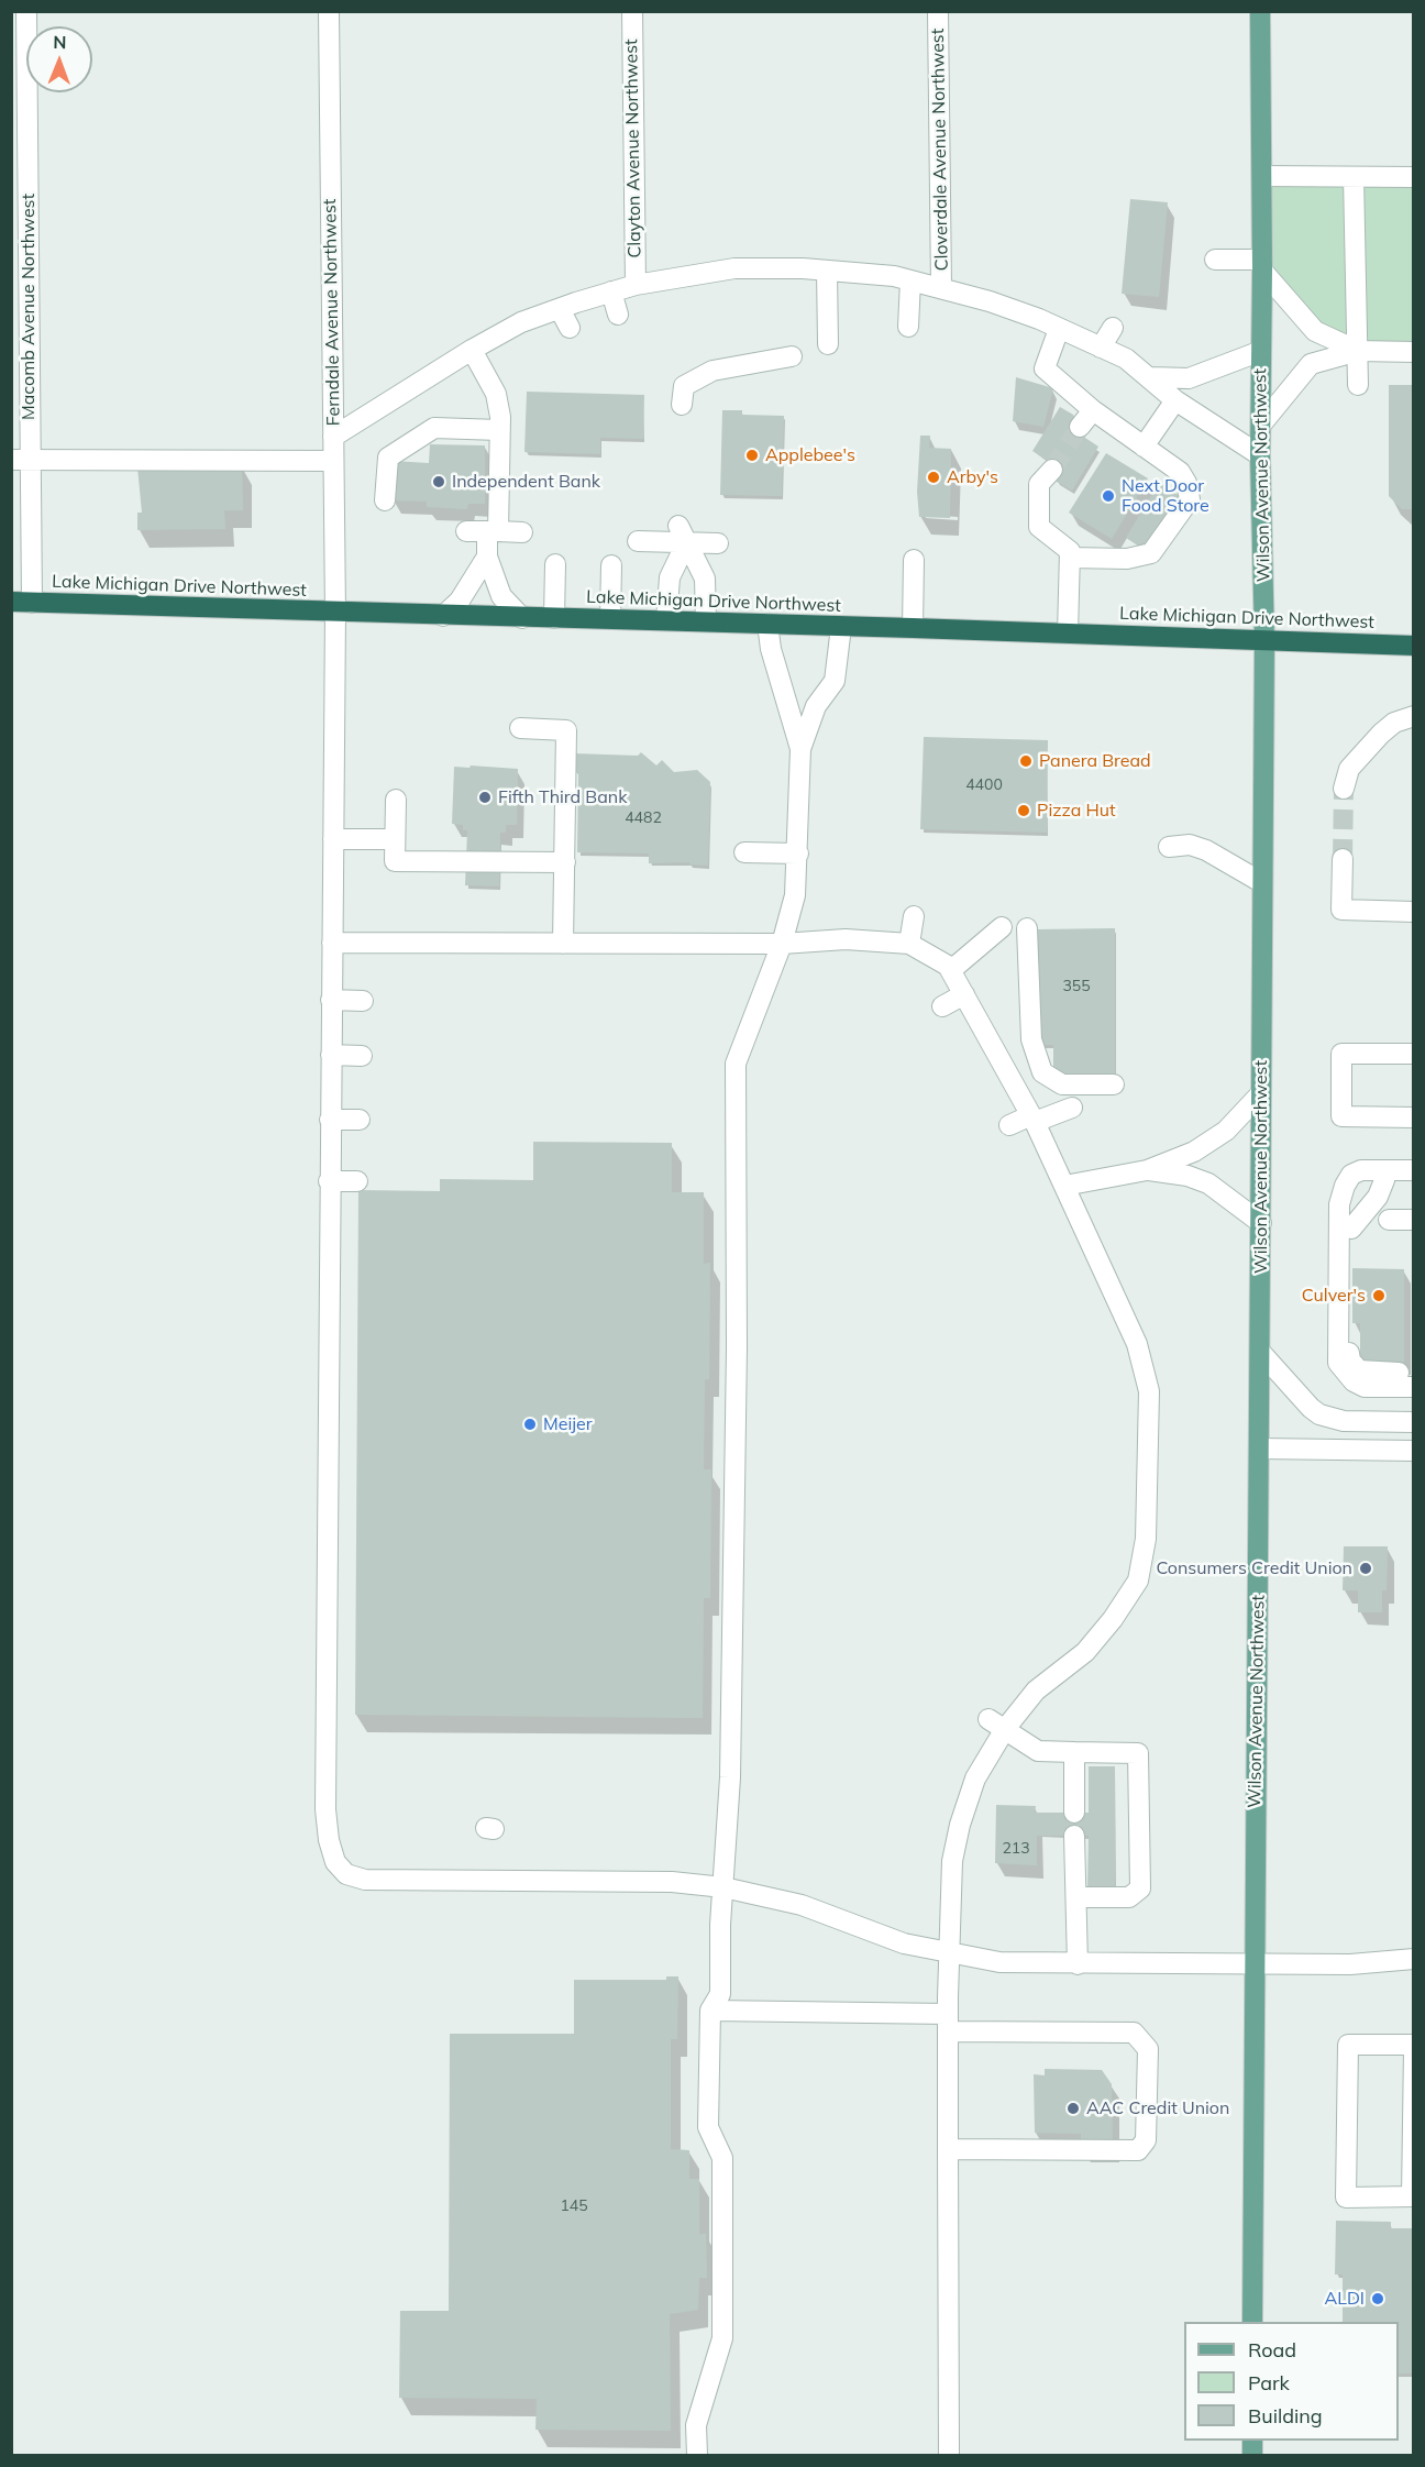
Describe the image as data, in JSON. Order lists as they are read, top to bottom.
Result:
{
  "streets": {
    "highway": ["Lake Michigan Drive Northwest"],
    "main road": ["Wilson Avenue Northwest"],
    "street": [
      "Clayton Avenue Northwest",
      "Cloverdale Avenue Northwest",
      "Macomb Avenue Northwest",
      "Ferndale Avenue Northwest"
    ]
  },
  "crossings": [
    ["Macomb Avenue Northwest", "Lake Michigan Drive Northwest"],
    ["Ferndale Avenue Northwest", "Wilson Avenue Northwest"],
    ["Ferndale Avenue Northwest", "Lake Michigan Drive Northwest"],
    ["Wilson Avenue Northwest", "Lake Michigan Drive Northwest"]
  ],
  "places": [
    "Applebee's",
    "Arby's",
    "Independent Bank",
    "Next Door Food Store",
    "Panera Bread",
    "Fifth Third Bank",
    "Pizza Hut",
    "Culver's",
    "Meijer",
    "Consumers Credit Union",
    "AAC Credit Union",
    "ALDI"
  ],
  "house_numbers": [
    "4400",
    "4482",
    "355",
    "213",
    "145"
  ],
  "legend": ["Road", "Park", "Building"],
  "north": "top"
}
